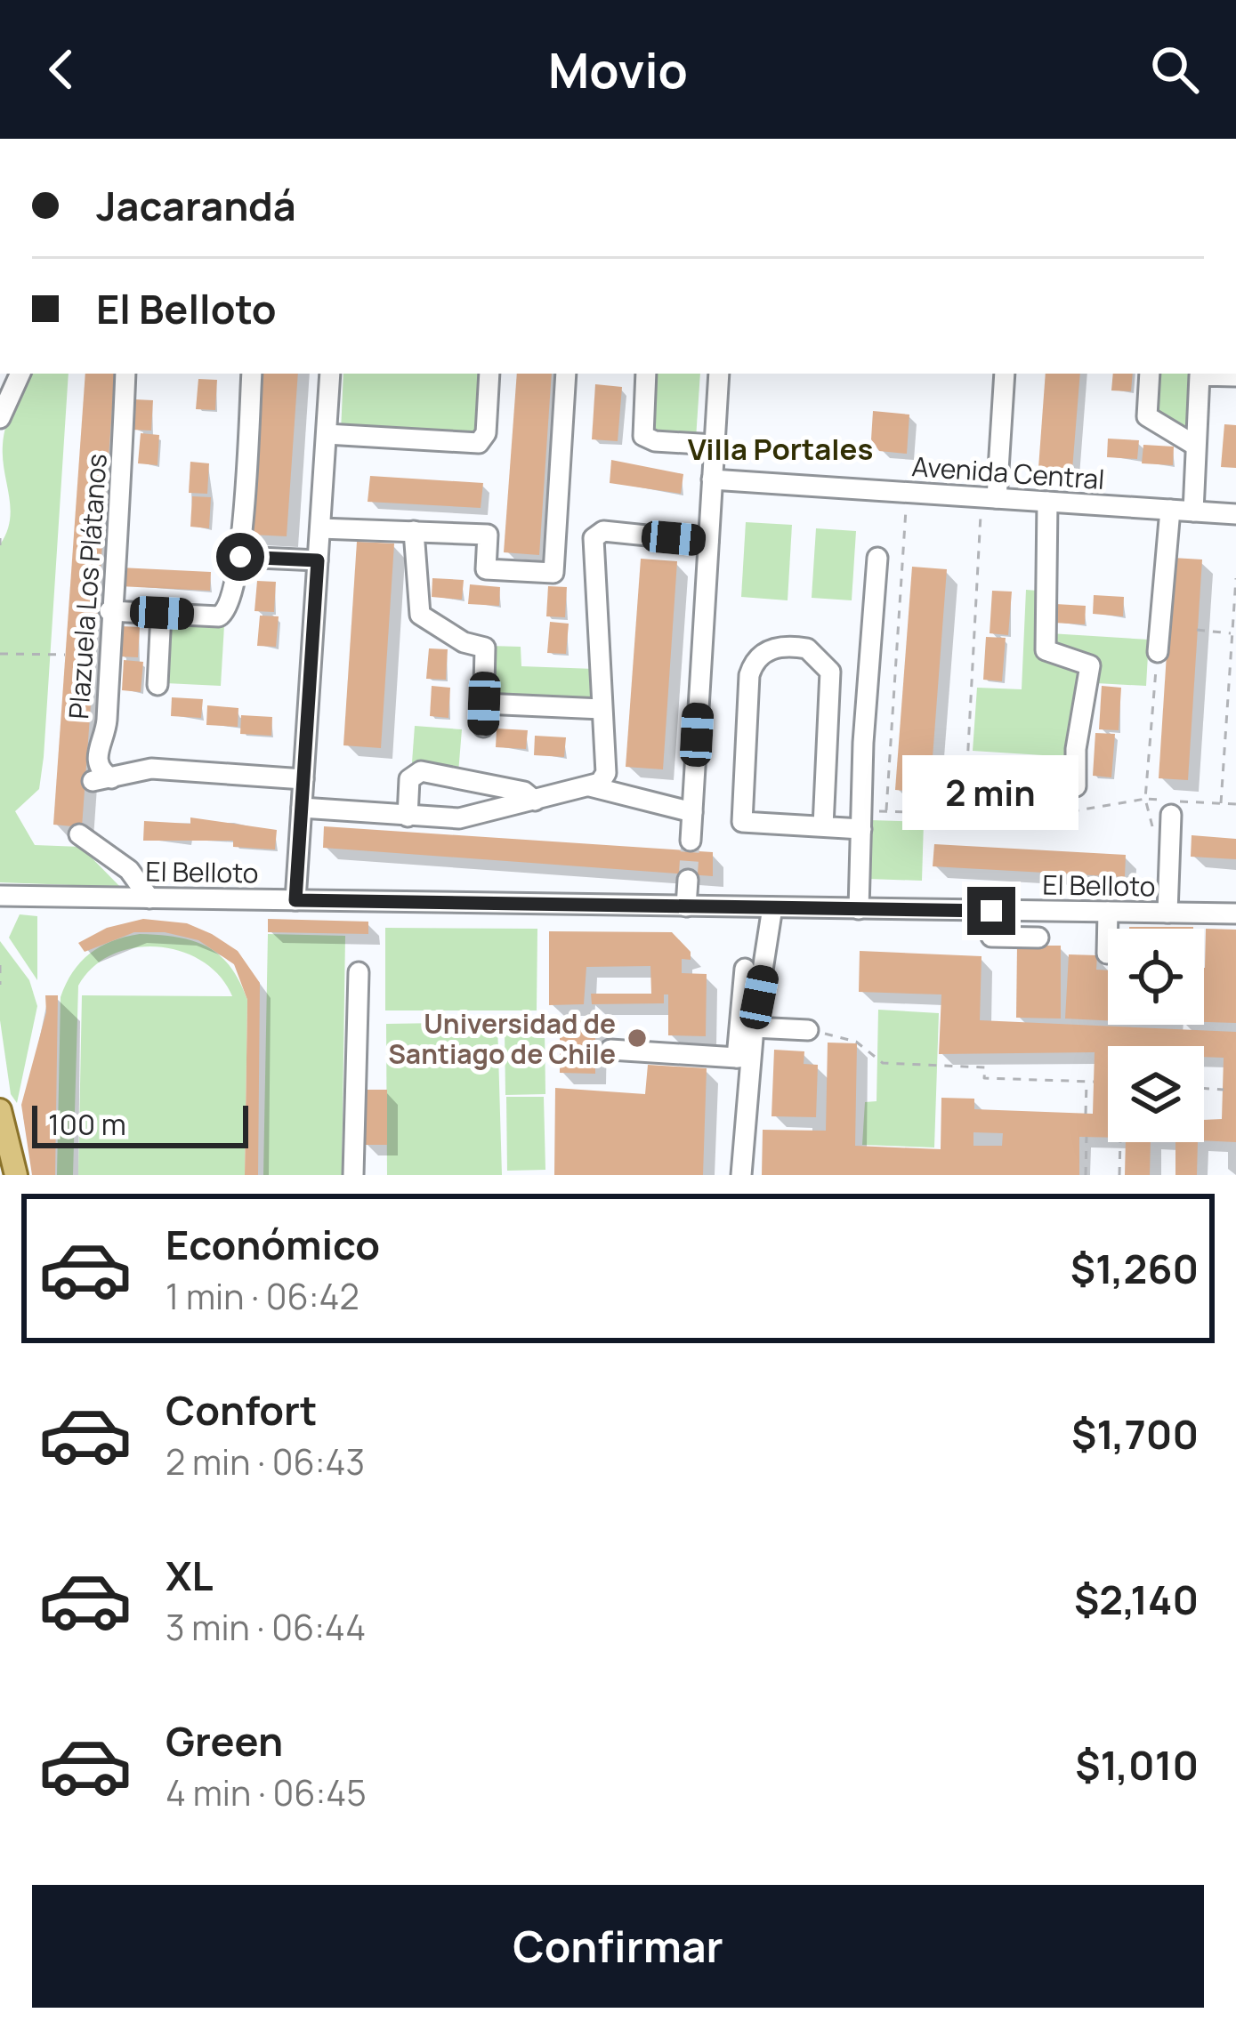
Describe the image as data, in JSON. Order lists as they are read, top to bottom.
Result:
{
  "streets": {
    "street": ["Avenida Central", "Plazuela Los Plátanos", "El Belloto"]
  },
  "districts": ["Villa Portales"],
  "places": ["Universidad de Santiago de Chile"],
  "scale_bar": "100 m",
  "page": {
    "header": "Movio",
    "banner": ["Jacarandá", "El Belloto"],
    "bubble": "2 min",
    "scale": "100 m",
    "list": [
      {
        "name": "Económico",
        "note": "1 min · 06:42",
        "value": "$1,260"
      },
      {
        "name": "Confort",
        "note": "2 min · 06:43",
        "value": "$1,700"
      },
      {
        "name": "XL",
        "note": "3 min · 06:44",
        "value": "$2,140"
      },
      {
        "name": "Green",
        "note": "4 min · 06:45",
        "value": "$1,010"
      }
    ],
    "buttons": "Confirmar"
  }
}
